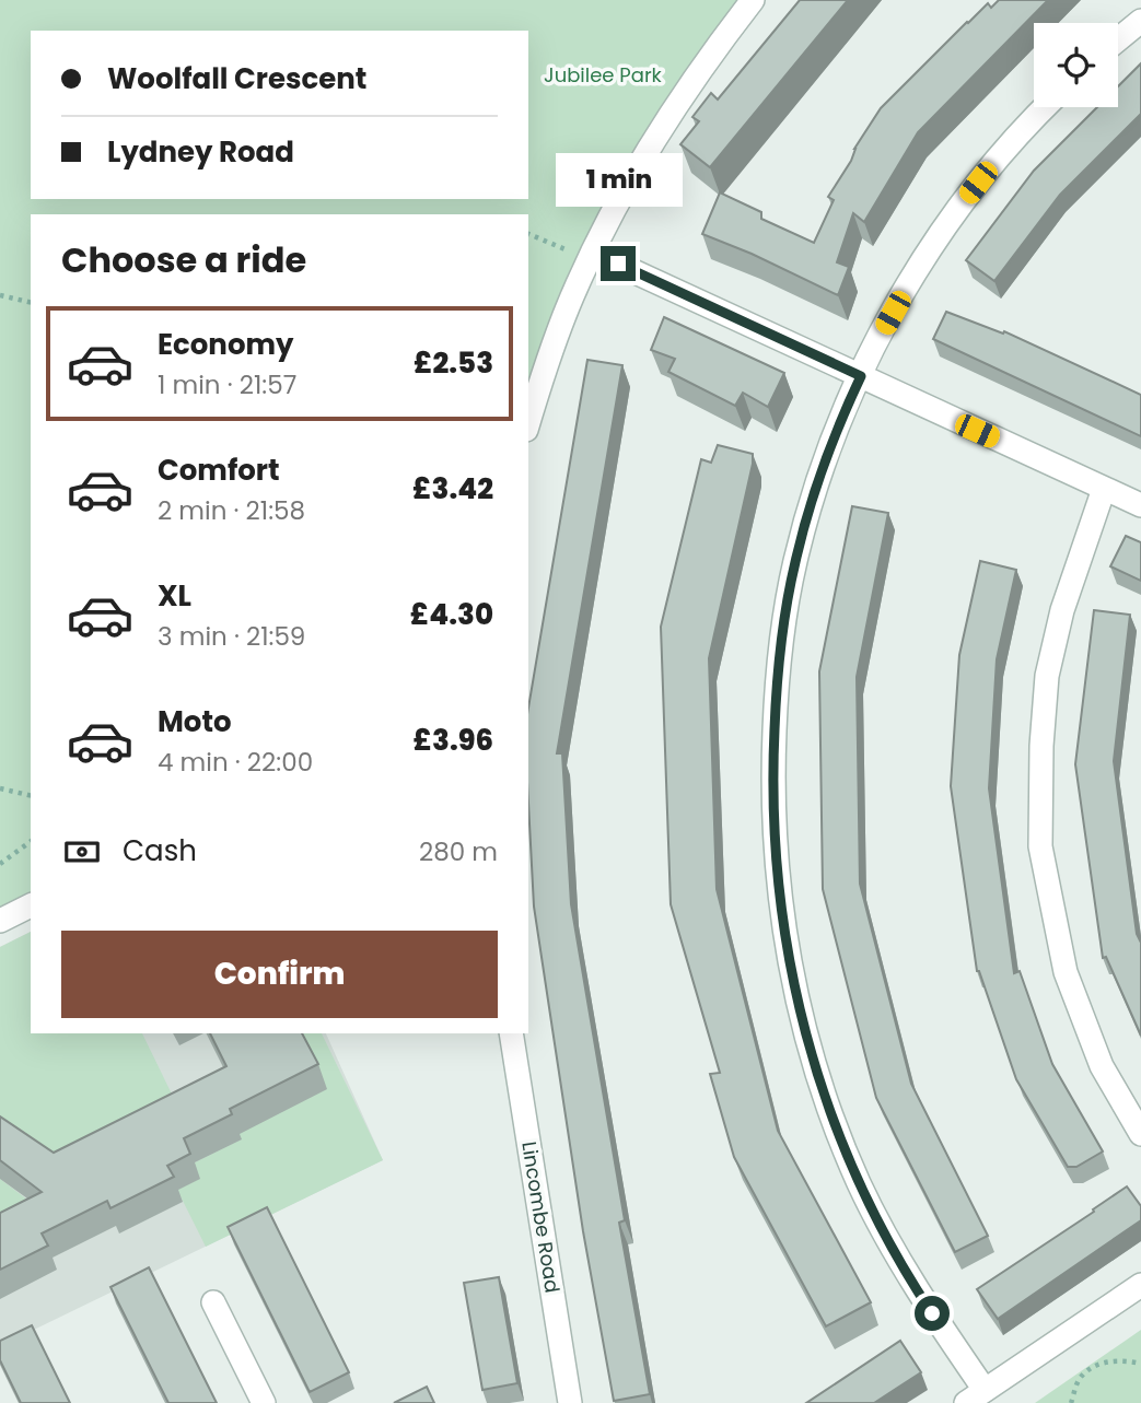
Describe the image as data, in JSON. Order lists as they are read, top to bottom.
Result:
{
  "streets": {
    "street": ["Lincombe Road"]
  },
  "parks": ["Jubilee Park"],
  "page": {
    "banner": ["Woolfall Crescent", "Lydney Road"],
    "bubble": "1 min",
    "heading": "Choose a ride",
    "list": [
      {
        "name": "Economy",
        "note": "1 min · 21:57",
        "value": "£2.53"
      },
      {
        "name": "Comfort",
        "note": "2 min · 21:58",
        "value": "£3.42"
      },
      {
        "name": "XL",
        "note": "3 min · 21:59",
        "value": "£4.30"
      },
      {
        "name": "Moto",
        "note": "4 min · 22:00",
        "value": "£3.96"
      }
    ],
    "pay": ["Cash", "280 m"],
    "buttons": "Confirm"
  }
}
